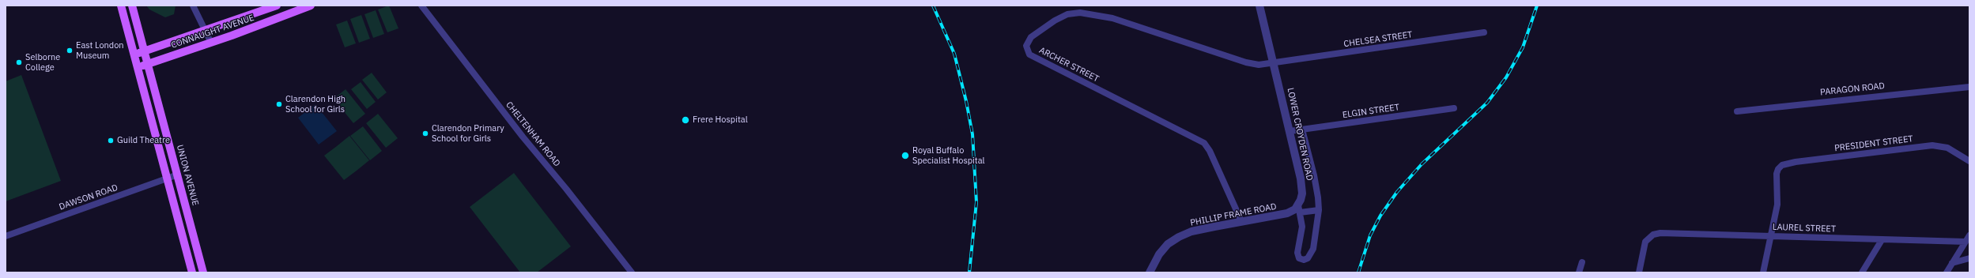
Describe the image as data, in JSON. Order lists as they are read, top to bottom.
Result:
{
  "streets": {
    "main road": ["CONNAUGHT AVENUE", "UNION AVENUE"],
    "street": [
      "CHELSEA STREET",
      "ARCHER STREET",
      "PARAGON ROAD",
      "ELGIN STREET",
      "CHELTENHAM ROAD",
      "LOWER CROYDEN ROAD",
      "PRESIDENT STREET",
      "DAWSON ROAD",
      "PHILLIP FRAME ROAD",
      "LAUREL STREET"
    ]
  },
  "crossings": [
    ["CONNAUGHT AVENUE", "UNION AVENUE"],
    ["CHELSEA STREET", "ARCHER STREET"],
    ["CHELSEA STREET", "LOWER CROYDEN ROAD"],
    ["ARCHER STREET", "LOWER CROYDEN ROAD"],
    ["ARCHER STREET", "PHILLIP FRAME ROAD"],
    ["ELGIN STREET", "LOWER CROYDEN ROAD"],
    ["LOWER CROYDEN ROAD", "PHILLIP FRAME ROAD"],
    ["PRESIDENT STREET", "LAUREL STREET"],
    ["UNION AVENUE", "DAWSON ROAD"]
  ],
  "places": [
    "East London Museum",
    "Selborne College",
    "Clarendon High School for Girls",
    "Frere Hospital",
    "Clarendon Primary School for Girls",
    "Guild Theatre",
    "Royal Buffalo Specialist Hospital"
  ]
}
